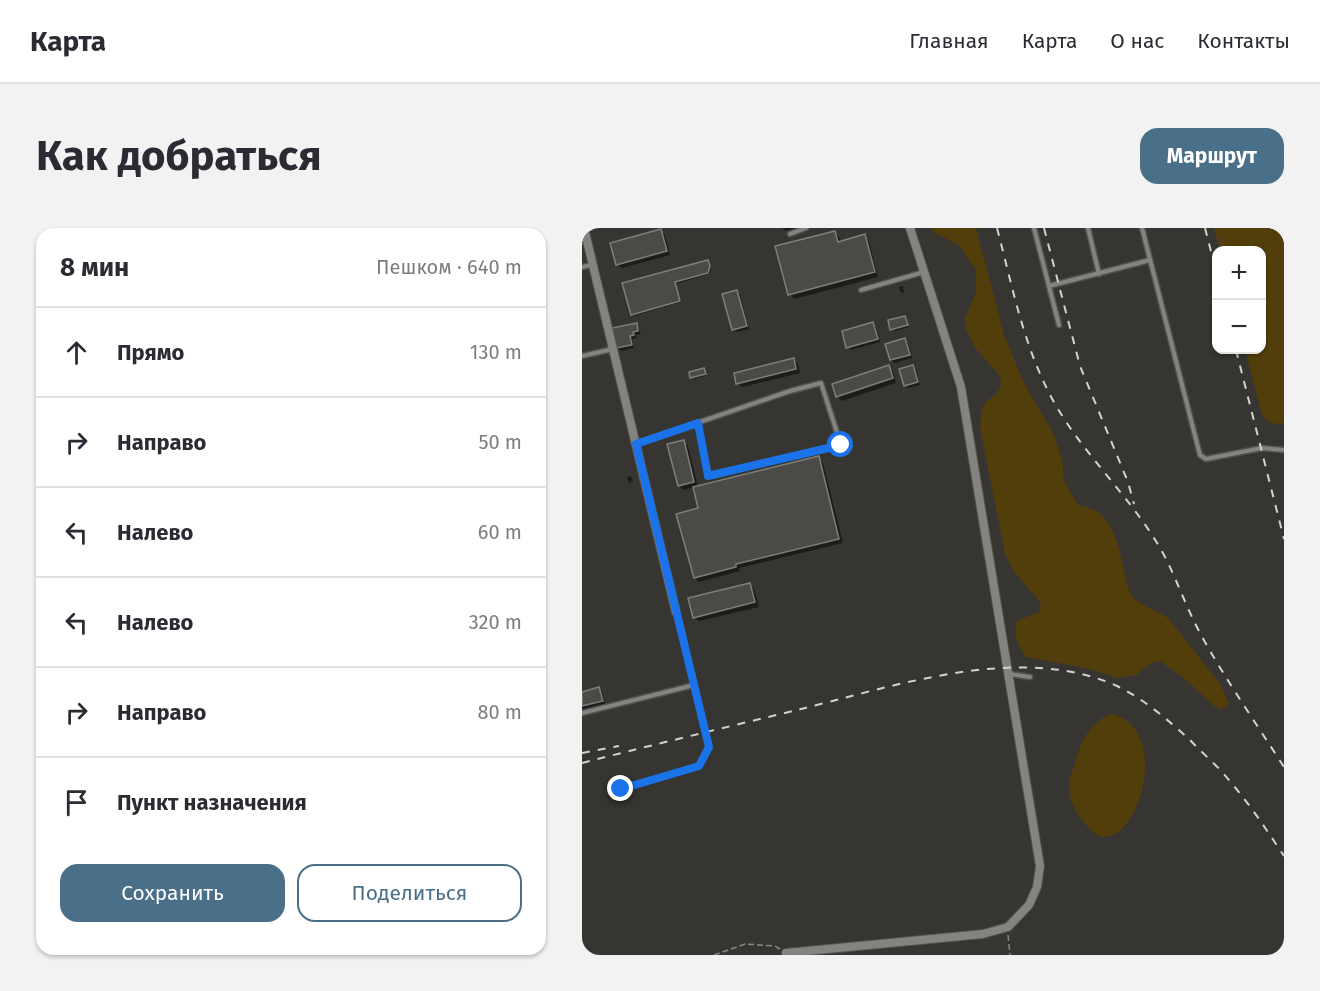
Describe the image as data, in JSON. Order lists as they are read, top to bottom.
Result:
{
  "page": {
    "header": "Карта",
    "nav": [
      "Главная",
      "Карта",
      "О нас",
      "Контакты"
    ],
    "buttons": [
      "Маршрут",
      ["Сохранить", "Поделиться"]
    ],
    "title": "Как добраться",
    "heading": ["8 мин", "Пешком · 640 m"],
    "map_buttons": ["+", "−"],
    "list": [
      ["Прямо", "130 m"],
      ["Направо", "50 m"],
      ["Налево", "60 m"],
      ["Налево", "320 m"],
      ["Направо", "80 m"],
      "Пункт назначения"
    ]
  }
}
